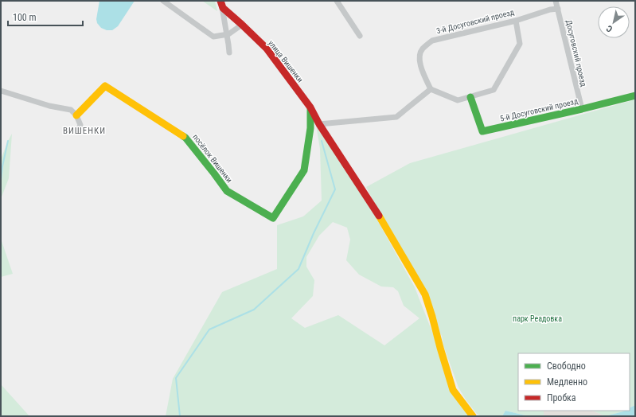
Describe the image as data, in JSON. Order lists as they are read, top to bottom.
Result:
{
  "streets": {
    "street": [
      "3-й Досуговский проезд",
      "Досуговский проезд",
      "улица Вишенки",
      "5-й Досуговский проезд",
      "посёлок Вишенки"
    ]
  },
  "crossings": [
    ["3-й Досуговский проезд", "Досуговский проезд"],
    ["Досуговский проезд", "5-й Досуговский проезд"],
    ["улица Вишенки", "посёлок Вишенки"]
  ],
  "districts": ["ВИШЕНКИ"],
  "parks": ["парк Реадовка"],
  "legend": ["Свободно", "Медленно", "Пробка"],
  "scale_bar": "100 m",
  "north": "bottom left"
}
